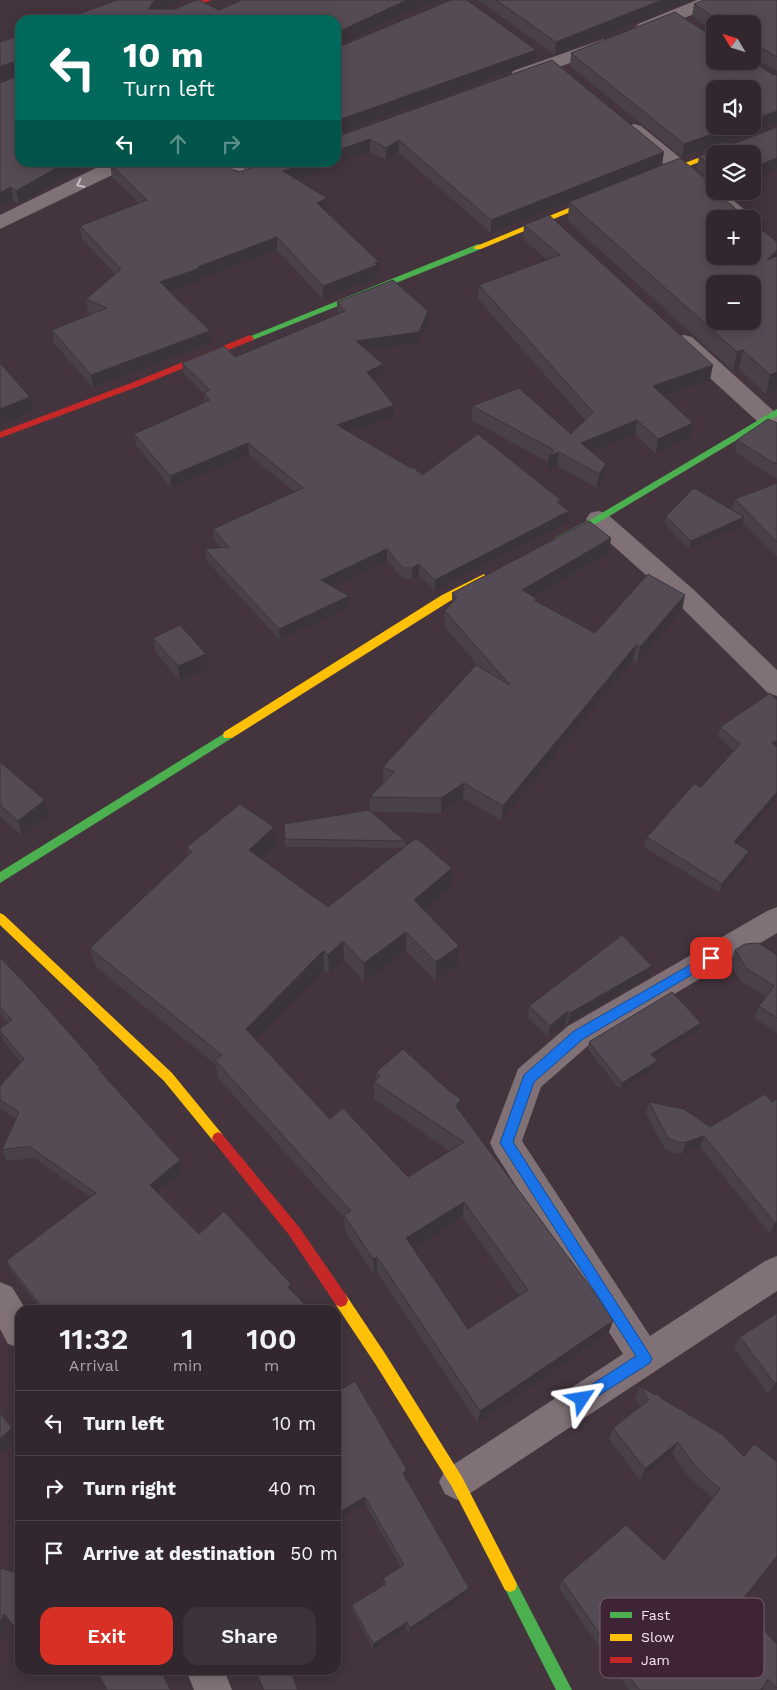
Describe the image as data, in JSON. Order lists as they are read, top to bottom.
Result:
{
  "legend": ["Fast", "Slow", "Jam"],
  "north": "top left",
  "page": {
    "map_buttons": ["+", "−"],
    "turn": ["10 m", "Turn left"],
    "eta": [
      "11:32",
      "Arrival",
      "1",
      "min",
      "100",
      "m"
    ],
    "list": [
      {
        "name": "Turn left",
        "value": "10 m"
      },
      {
        "name": "Turn right",
        "value": "40 m"
      },
      {
        "name": "Arrive at destination",
        "value": "50 m"
      }
    ],
    "buttons": ["Exit", "Share"]
  }
}
